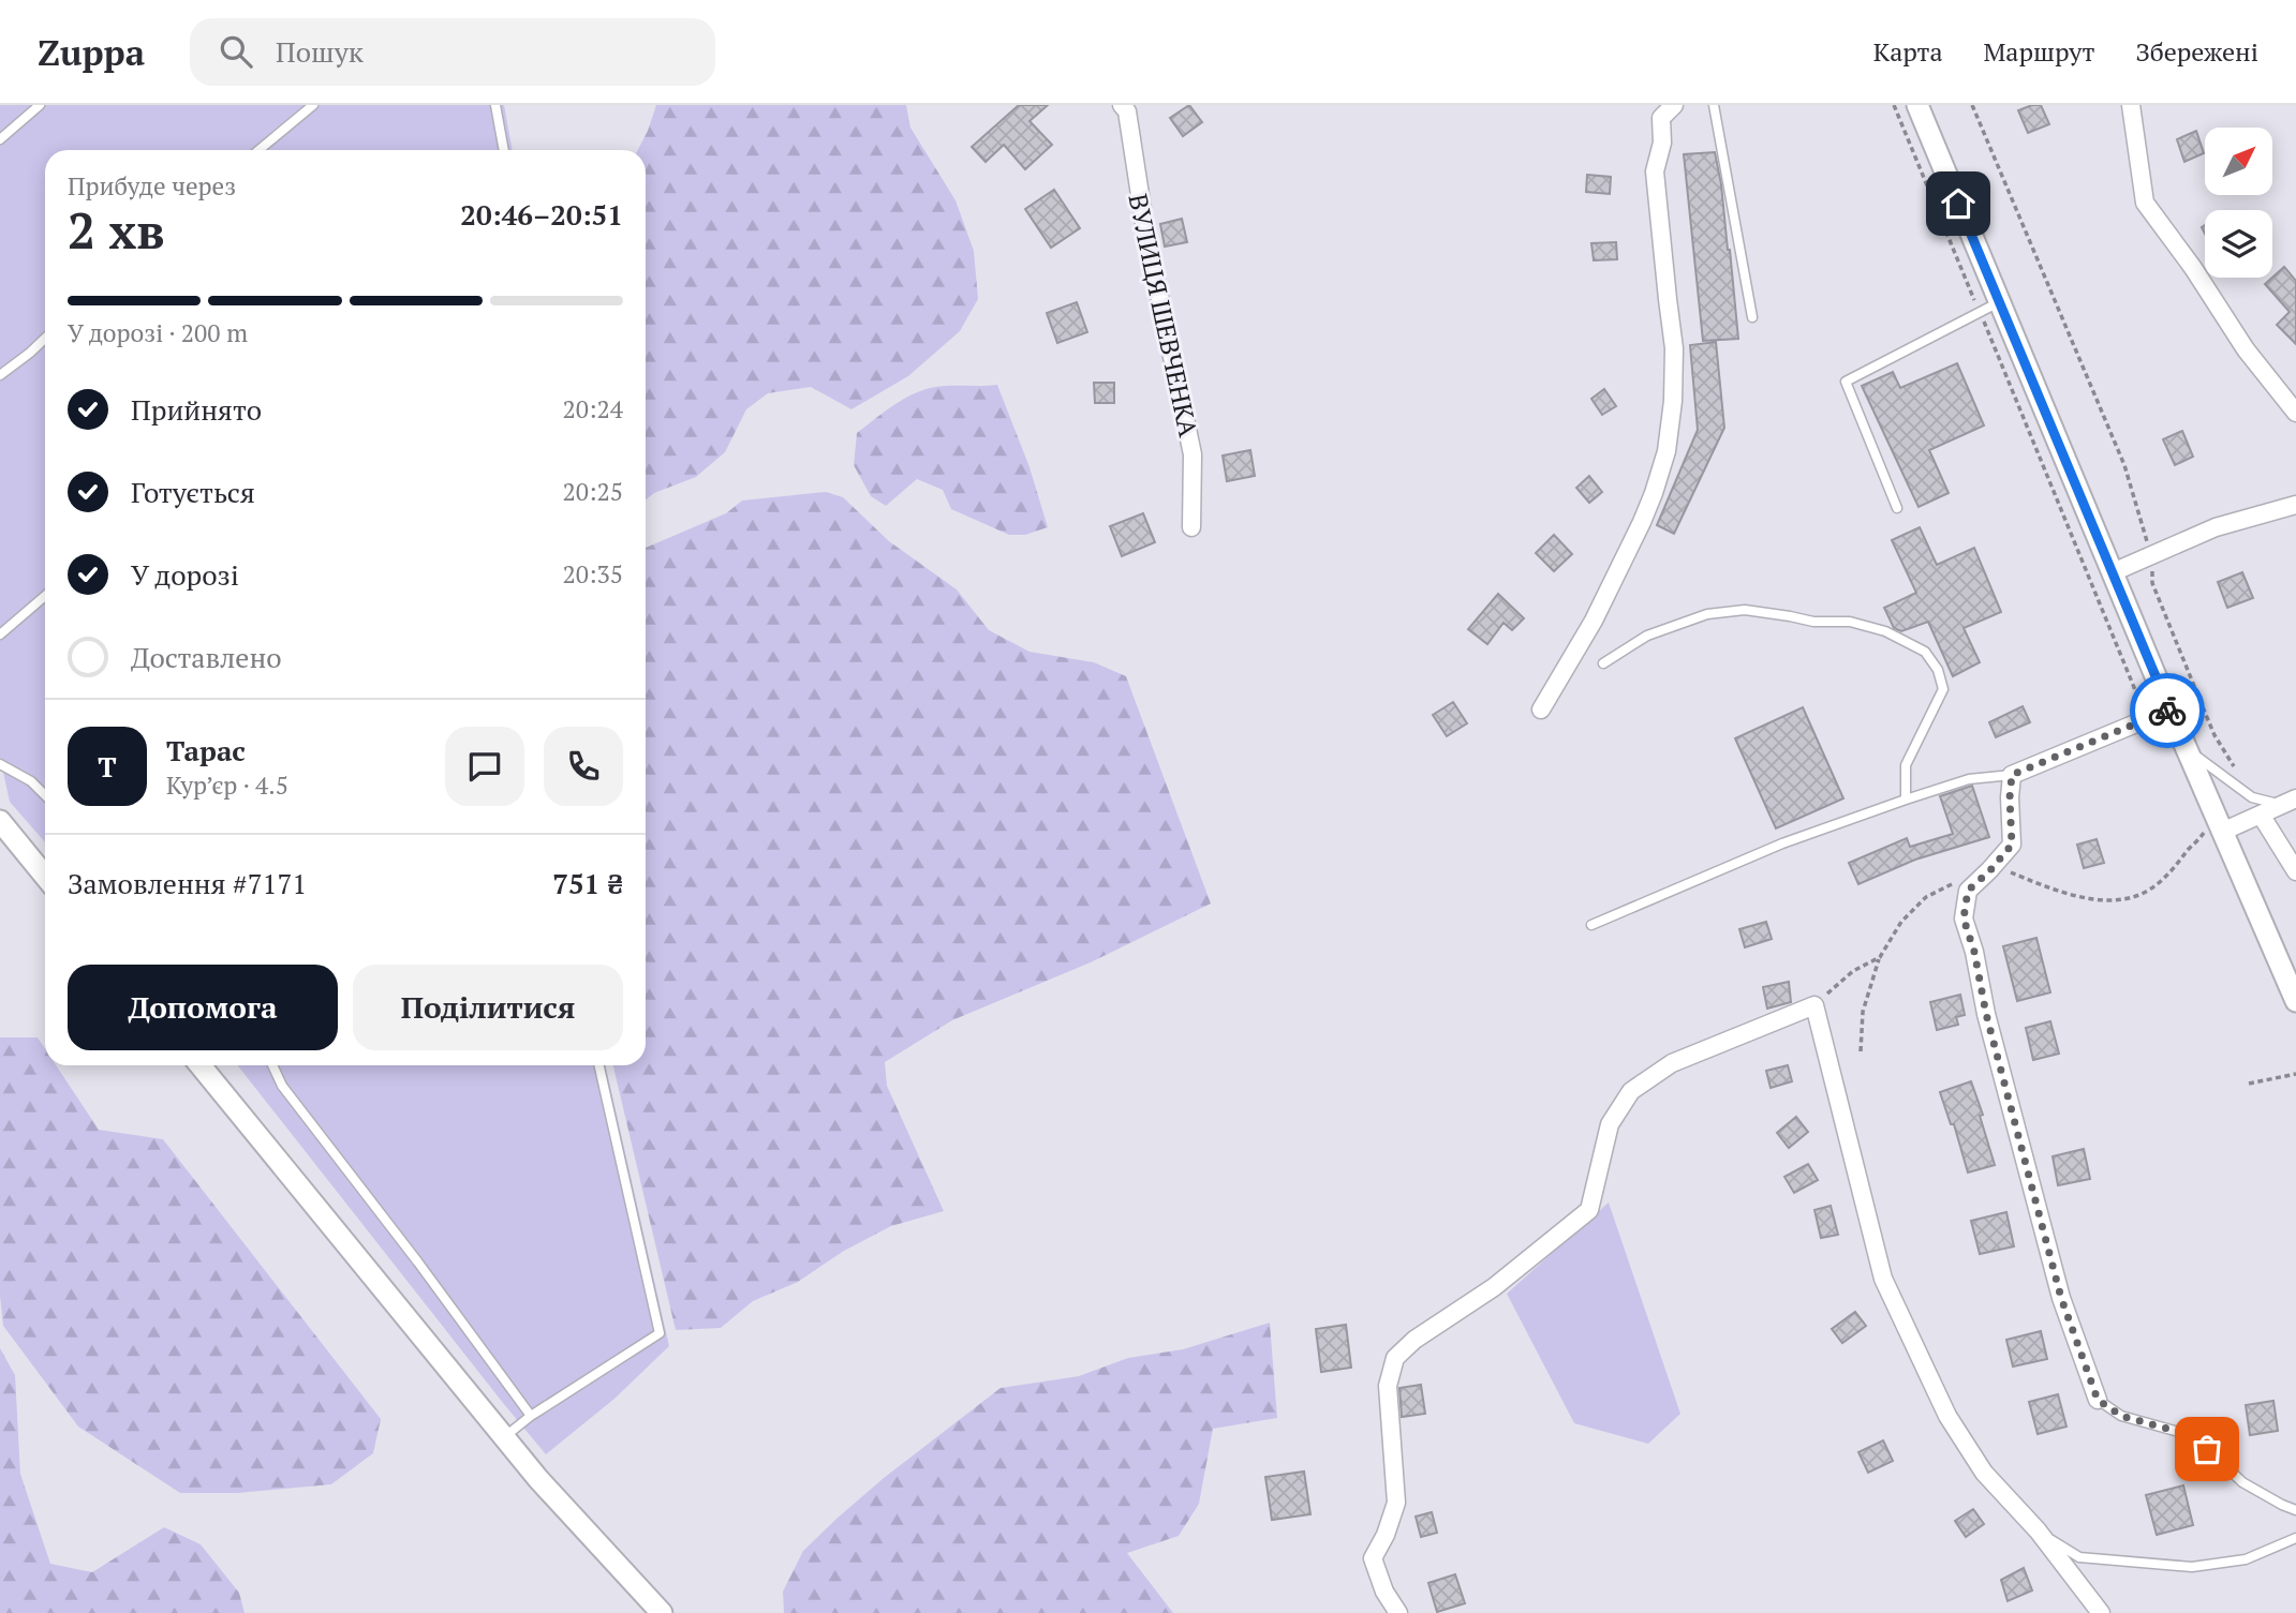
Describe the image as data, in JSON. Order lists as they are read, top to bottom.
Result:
{
  "streets": {
    "street": ["ВУЛИЦЯ ШЕВЧЕНКА"]
  },
  "north": "top right",
  "page": {
    "header": "Zuppa",
    "search": "Пошук",
    "nav": ["Карта", "Маршрут", "Збережені"],
    "heading": ["2 хв", "Прибуде через", "20:46–20:51"],
    "panel": [
      "Тарас",
      "Кур’єр · 4.5",
      "Замовлення #7171",
      "751 ₴"
    ],
    "bar": "У дорозі · 200 m",
    "list": [
      ["Прийнято", "20:24"],
      ["Готується", "20:25"],
      ["У дорозі", "20:35"],
      "Доставлено"
    ],
    "round": "Т",
    "buttons": ["Допомога", "Поділитися"]
  }
}
